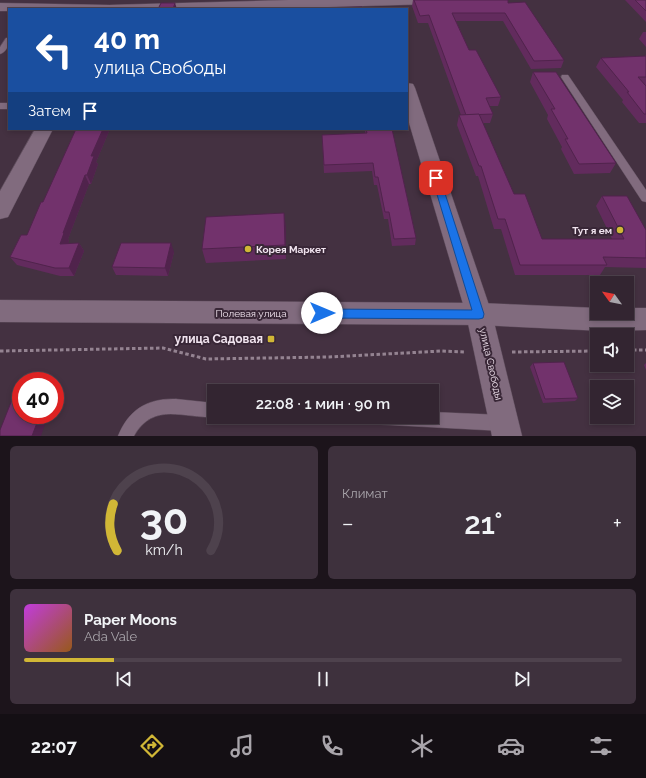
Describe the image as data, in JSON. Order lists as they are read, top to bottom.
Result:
{
  "streets": {
    "street": ["Полевая улица", "улица Свободы"]
  },
  "crossings": [
    ["Полевая улица", "улица Свободы"]
  ],
  "places": {
    "other": ["Тут я ем", "Корея Маркет"],
    "transit": ["улица Садовая"]
  },
  "north": "top left",
  "page": {
    "turn": ["40 m", "улица Свободы"],
    "then": "Затем",
    "limit": "40",
    "trip": "22:08 · 1 мин · 90 m",
    "tile": "Климат",
    "heat": ["−", "21°", "+"],
    "song": ["Paper Moons", "Ada Vale"],
    "tabs": "22:07",
    "gauge": ["30", "km/h"]
  }
}
